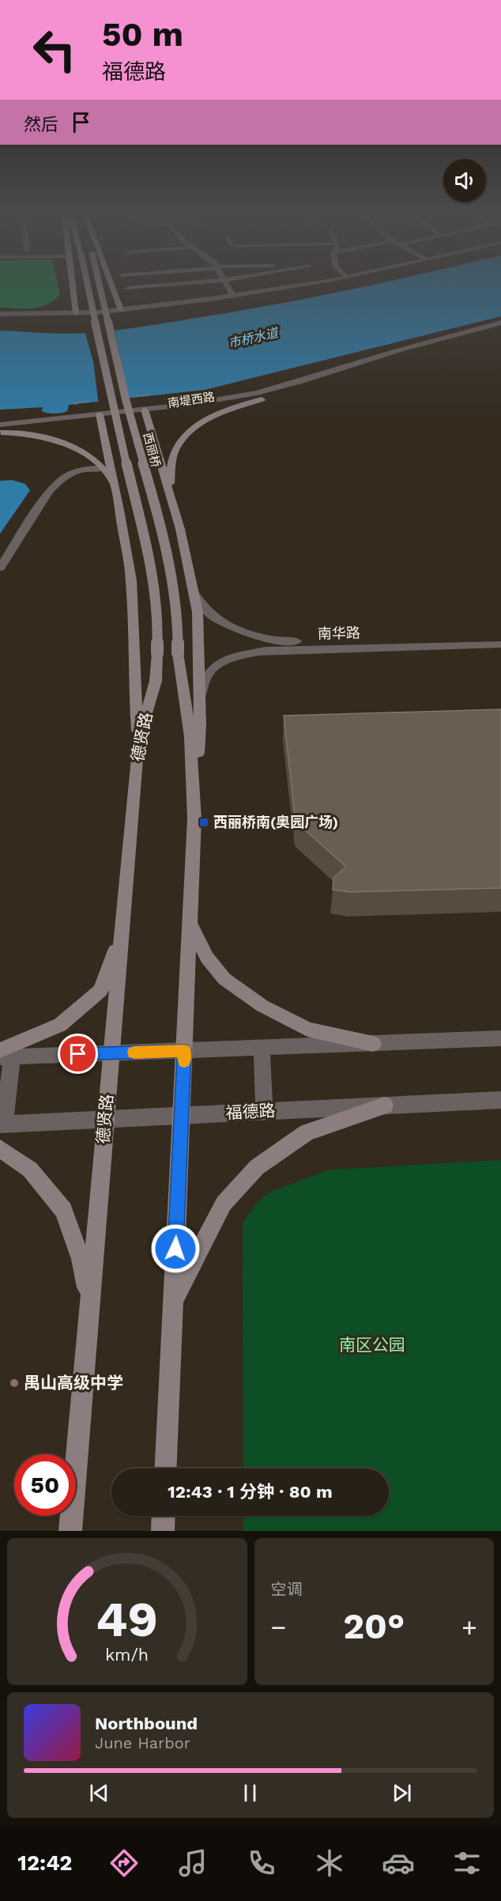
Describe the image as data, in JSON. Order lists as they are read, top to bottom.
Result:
{
  "streets": {
    "main road": ["西丽桥", "德贤路"],
    "street": ["南堤西路", "南华路", "福德路"]
  },
  "crossings": [
    ["西丽桥", "德贤路"],
    ["德贤路", "福德路"]
  ],
  "water": ["市桥水道"],
  "parks": ["南区公园"],
  "places": {
    "transit": ["西丽桥南(奥园广场)"],
    "other": ["禺山高级中学"]
  },
  "page": {
    "turn": ["50 m", "福德路"],
    "then": "然后",
    "limit": "50",
    "trip": "12:43 · 1 分钟 · 80 m",
    "tile": "空调",
    "heat": ["−", "20°", "+"],
    "song": ["Northbound", "June Harbor"],
    "tabs": "12:42",
    "gauge": ["49", "km/h"]
  }
}
